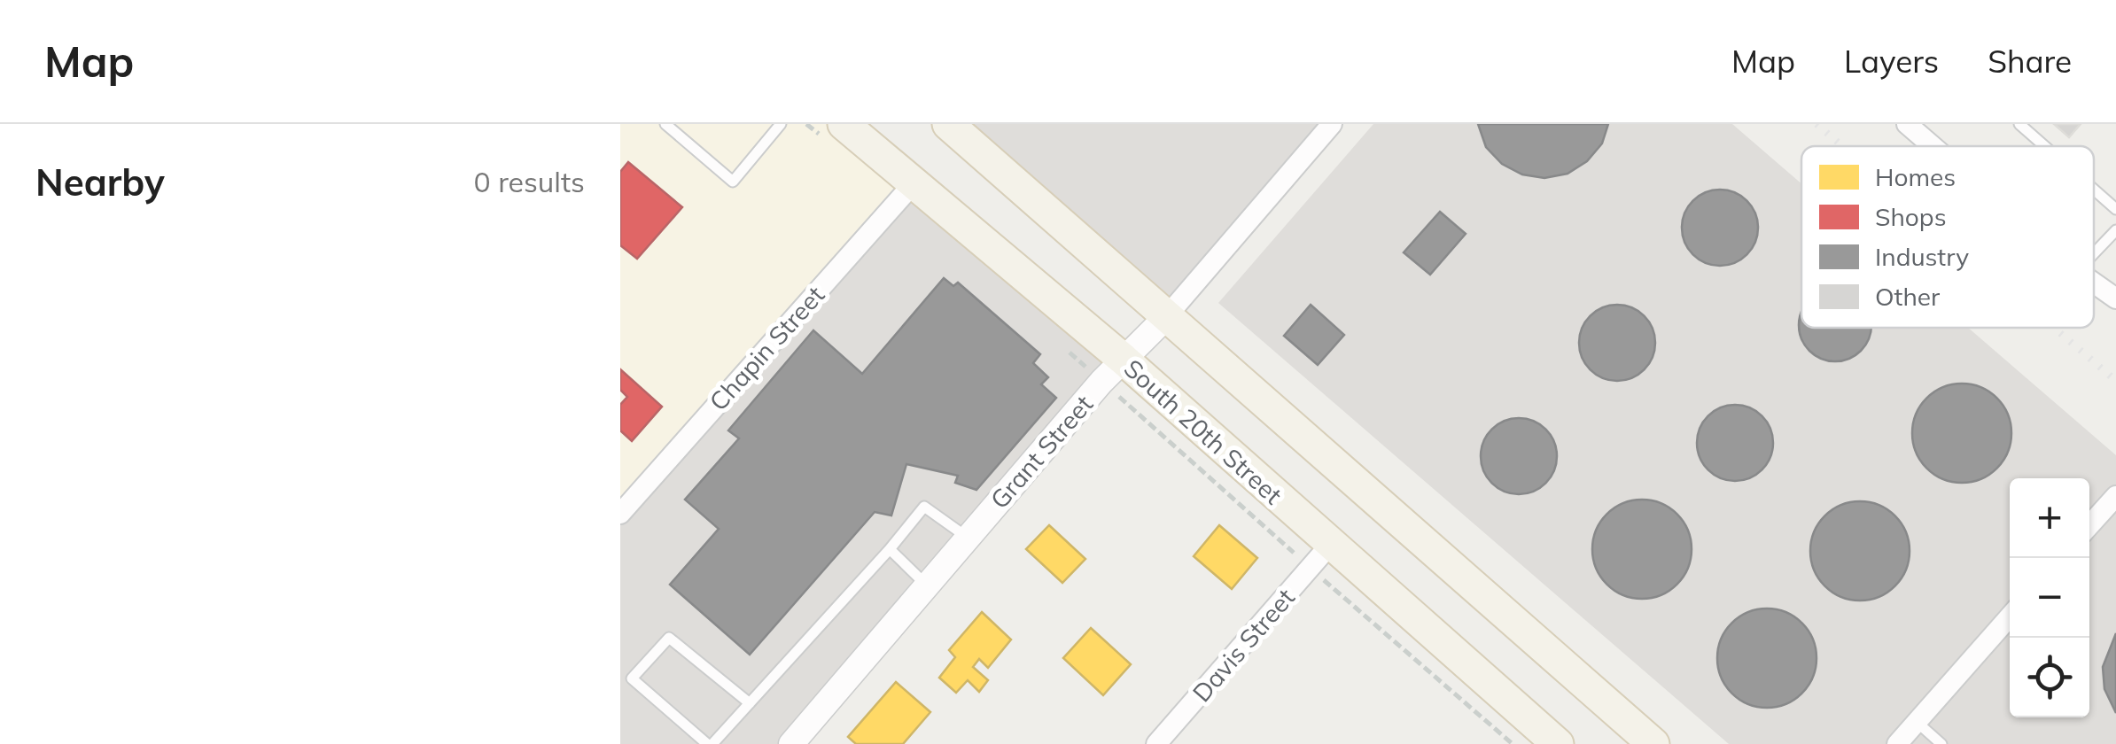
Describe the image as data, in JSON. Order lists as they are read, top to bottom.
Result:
{
  "streets": {
    "main road": ["South 20th Street"],
    "street": ["Chapin Street", "Grant Street", "Davis Street"]
  },
  "crossings": [
    ["Chapin Street", "South 20th Street"],
    ["South 20th Street", "Grant Street"],
    ["South 20th Street", "Davis Street"]
  ],
  "legend": [
    "Homes",
    "Shops",
    "Industry",
    "Other"
  ],
  "page": {
    "header": "Map",
    "nav": ["Map", "Layers", "Share"],
    "heading": ["Nearby", "0 results"],
    "map_buttons": ["+", "−"]
  }
}
